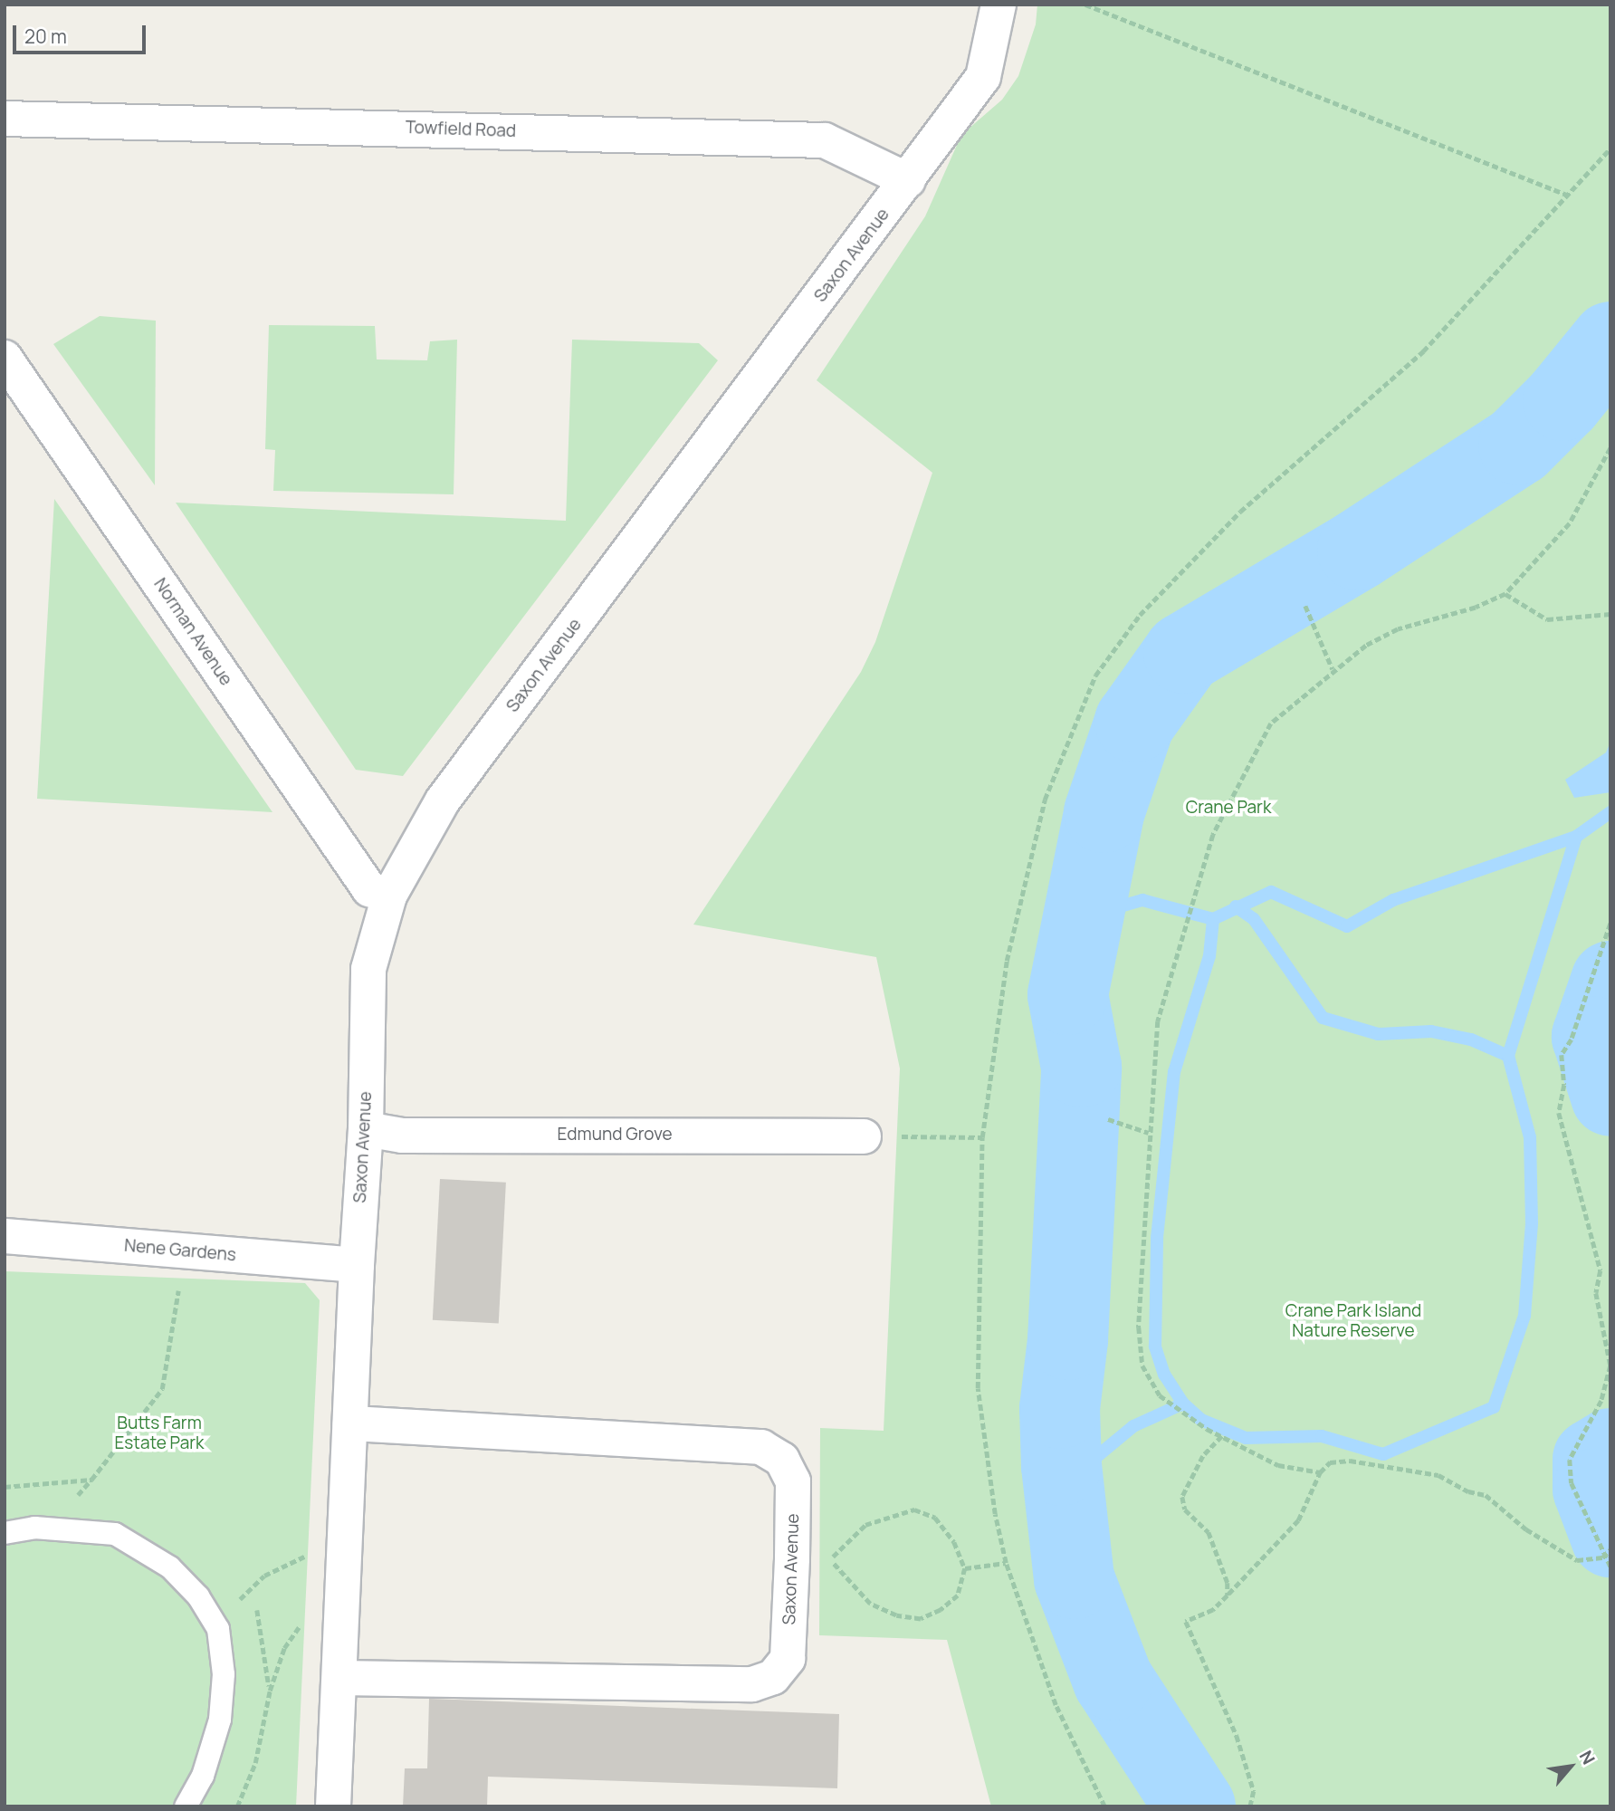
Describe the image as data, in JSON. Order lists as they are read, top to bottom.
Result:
{
  "streets": {
    "street": [
      "Towfield Road",
      "Saxon Avenue",
      "Norman Avenue",
      "Edmund Grove",
      "Nene Gardens"
    ]
  },
  "crossings": [
    ["Towfield Road", "Saxon Avenue"],
    ["Saxon Avenue", "Norman Avenue"],
    ["Saxon Avenue", "Edmund Grove"],
    ["Saxon Avenue", "Nene Gardens"]
  ],
  "parks": ["Crane Park", "Crane Park Island Nature Reserve", "Butts Farm Estate Park"],
  "scale_bar": "20 m",
  "north": "top right"
}
